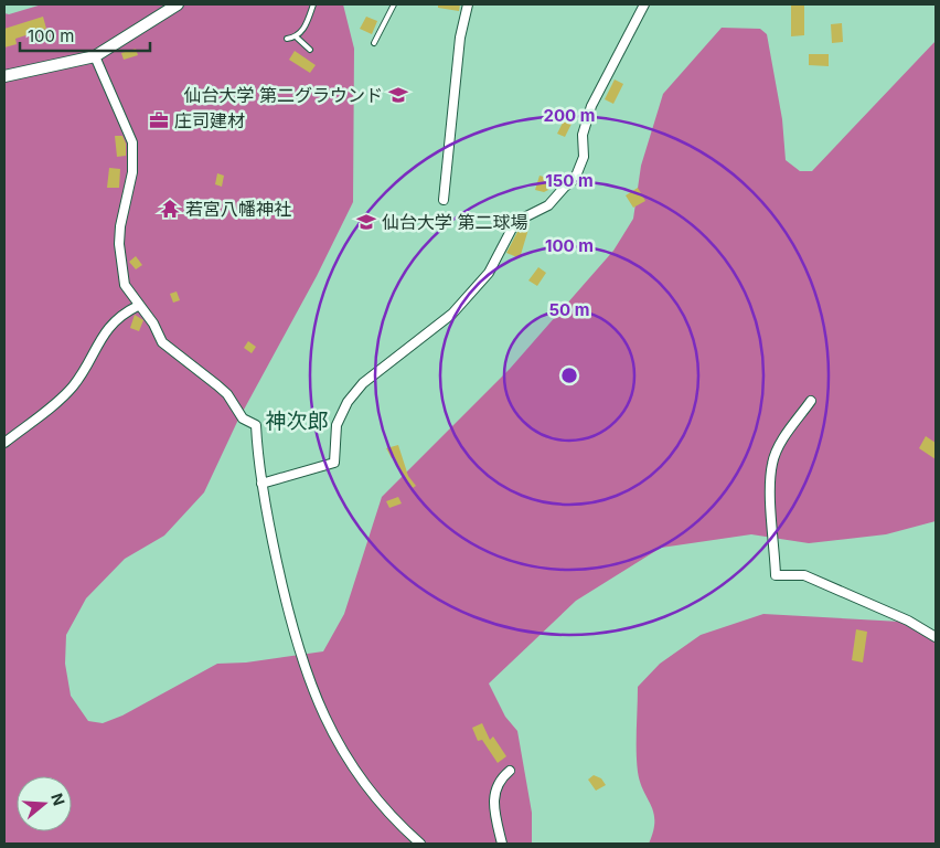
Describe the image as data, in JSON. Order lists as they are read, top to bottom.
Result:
{
  "districts": ["神次郎"],
  "places": {
    "school or university": ["仙台大学 第二グラウンド", "仙台大学 第二球場"],
    "office": ["庄司建材"],
    "temple": ["若宮八幡神社"]
  },
  "scale_bar": "100 m",
  "north": "right",
  "rings": [
    "200 m",
    "150 m",
    "100 m",
    "50 m"
  ]
}
